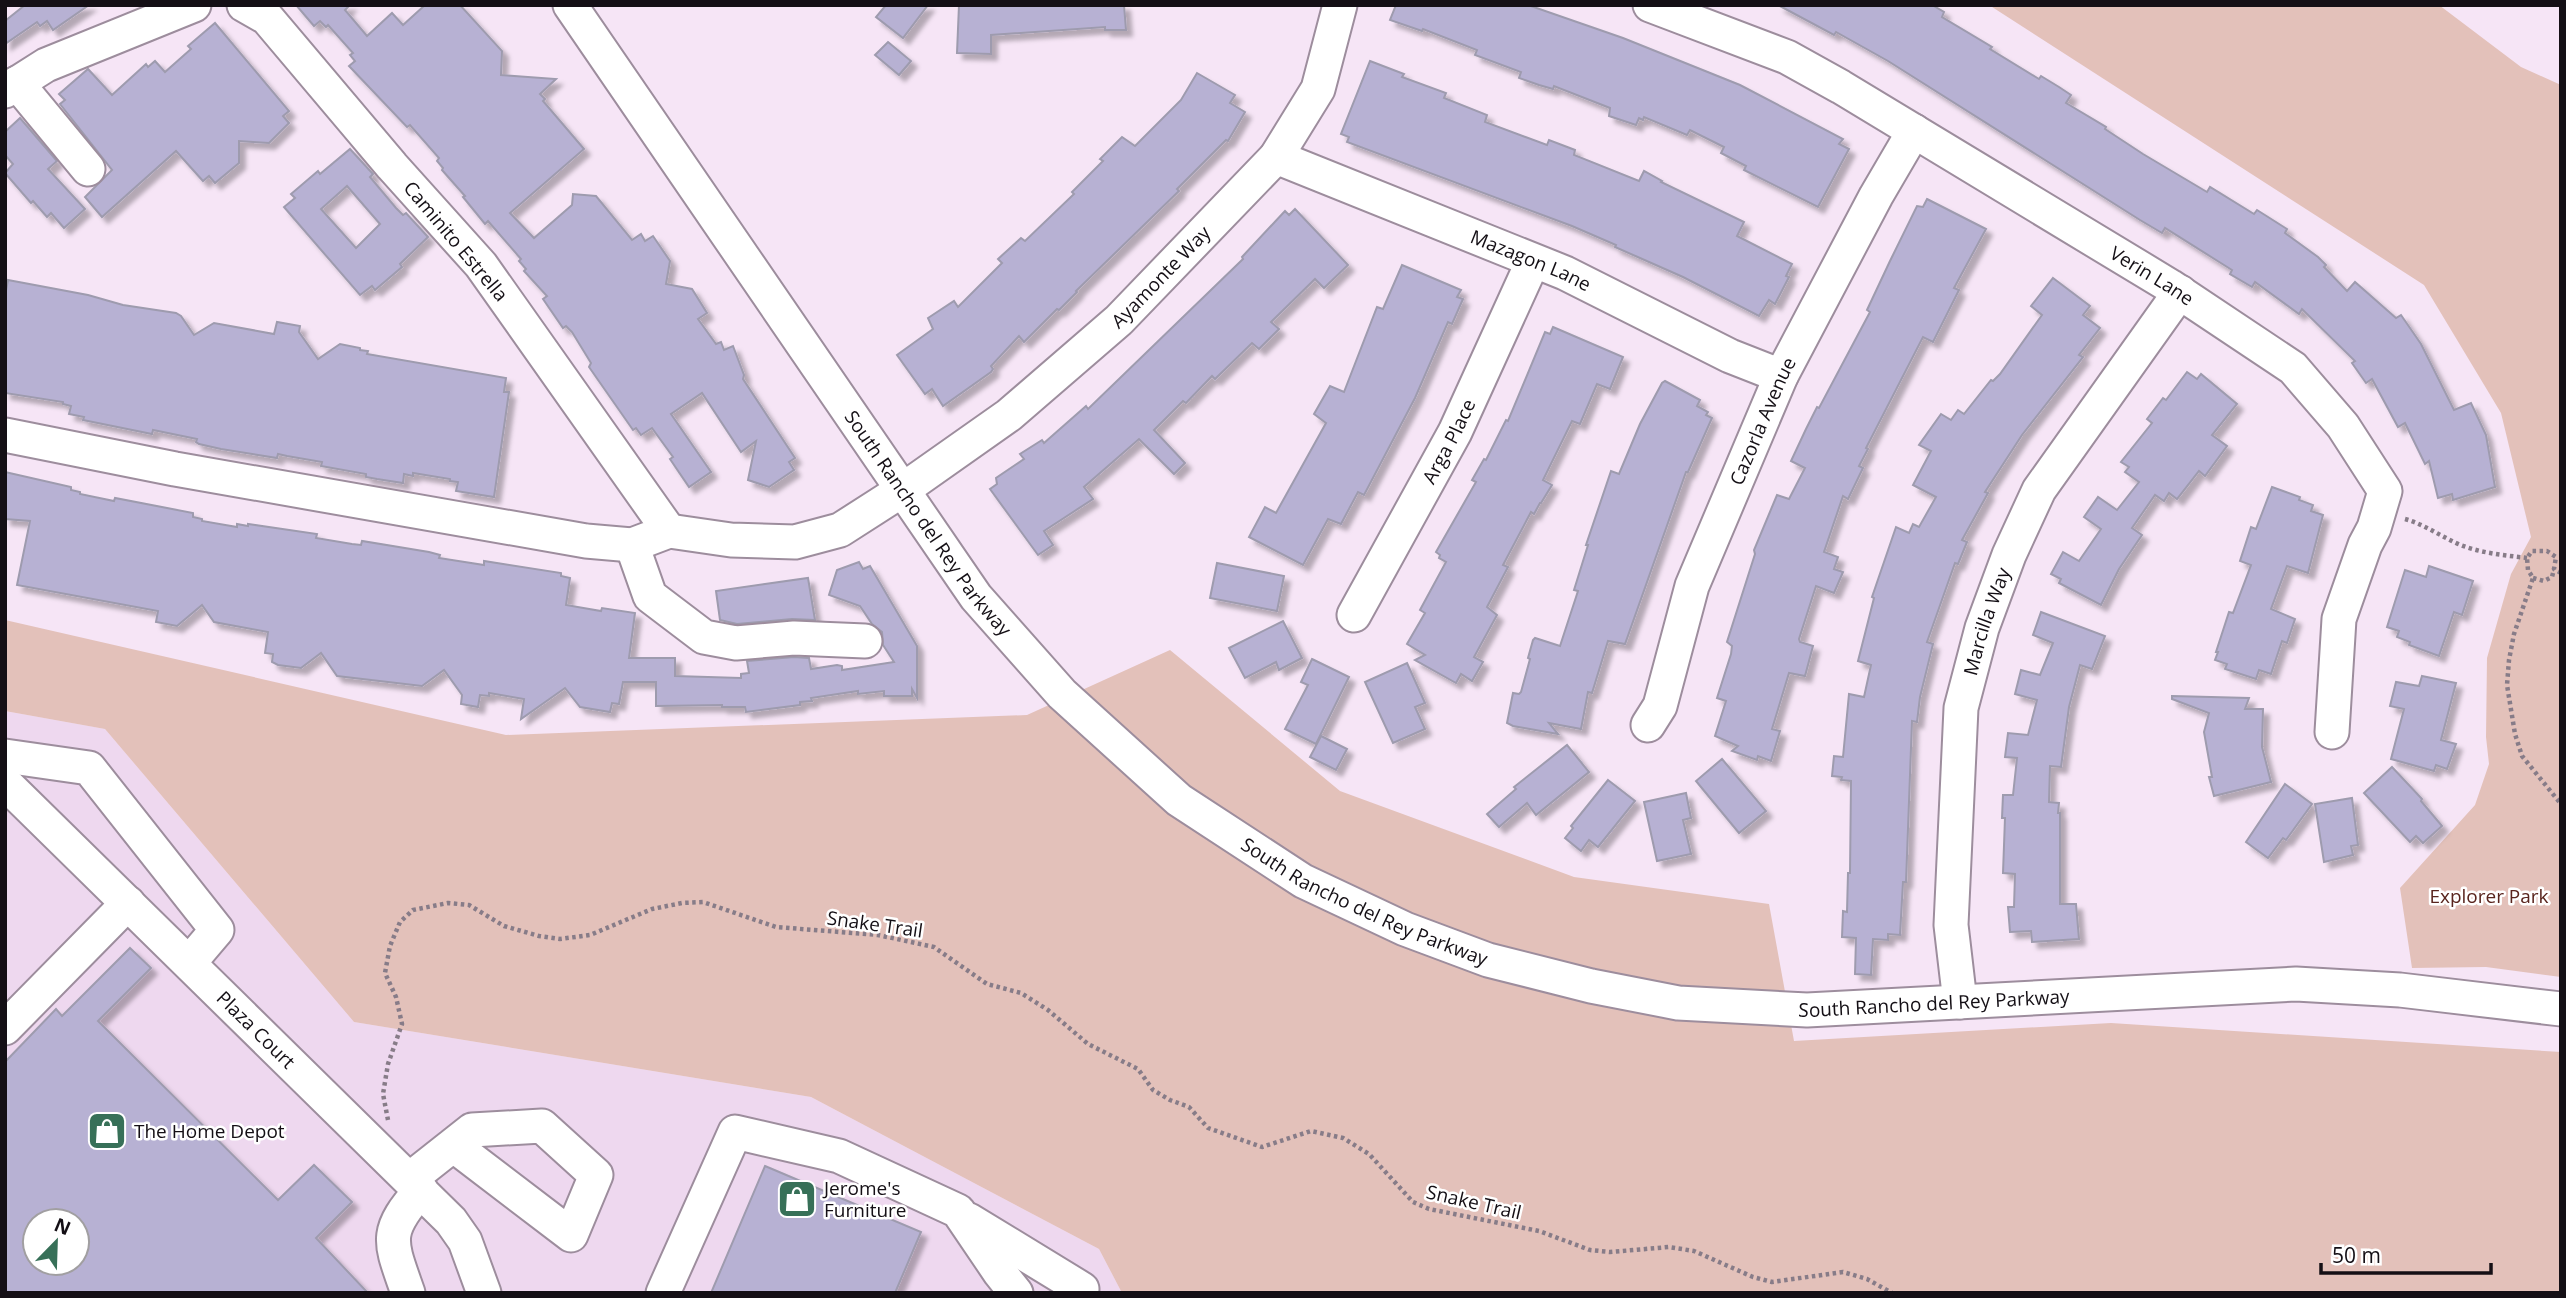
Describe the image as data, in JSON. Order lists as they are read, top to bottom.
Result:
{
  "streets": {
    "street": [
      "Caminito Estrella",
      "Mazagon Lane",
      "Verin Lane",
      "Ayamonte Way",
      "Cazorla Avenue",
      "Arga Place",
      "South Rancho del Rey Parkway",
      "Marcilla Way",
      "Plaza Court"
    ],
    "path": ["Snake Trail"]
  },
  "crossings": [
    ["Mazagon Lane", "Ayamonte Way"],
    ["Mazagon Lane", "Cazorla Avenue"],
    ["Mazagon Lane", "Arga Place"],
    ["Verin Lane", "Cazorla Avenue"],
    ["Verin Lane", "Marcilla Way"],
    ["Ayamonte Way", "South Rancho del Rey Parkway"],
    ["South Rancho del Rey Parkway", "Marcilla Way"]
  ],
  "parks": ["Explorer Park"],
  "places": {
    "shop": ["The Home Depot", "Jerome's Furniture"]
  },
  "scale_bar": "50 m",
  "north": "top right"
}
